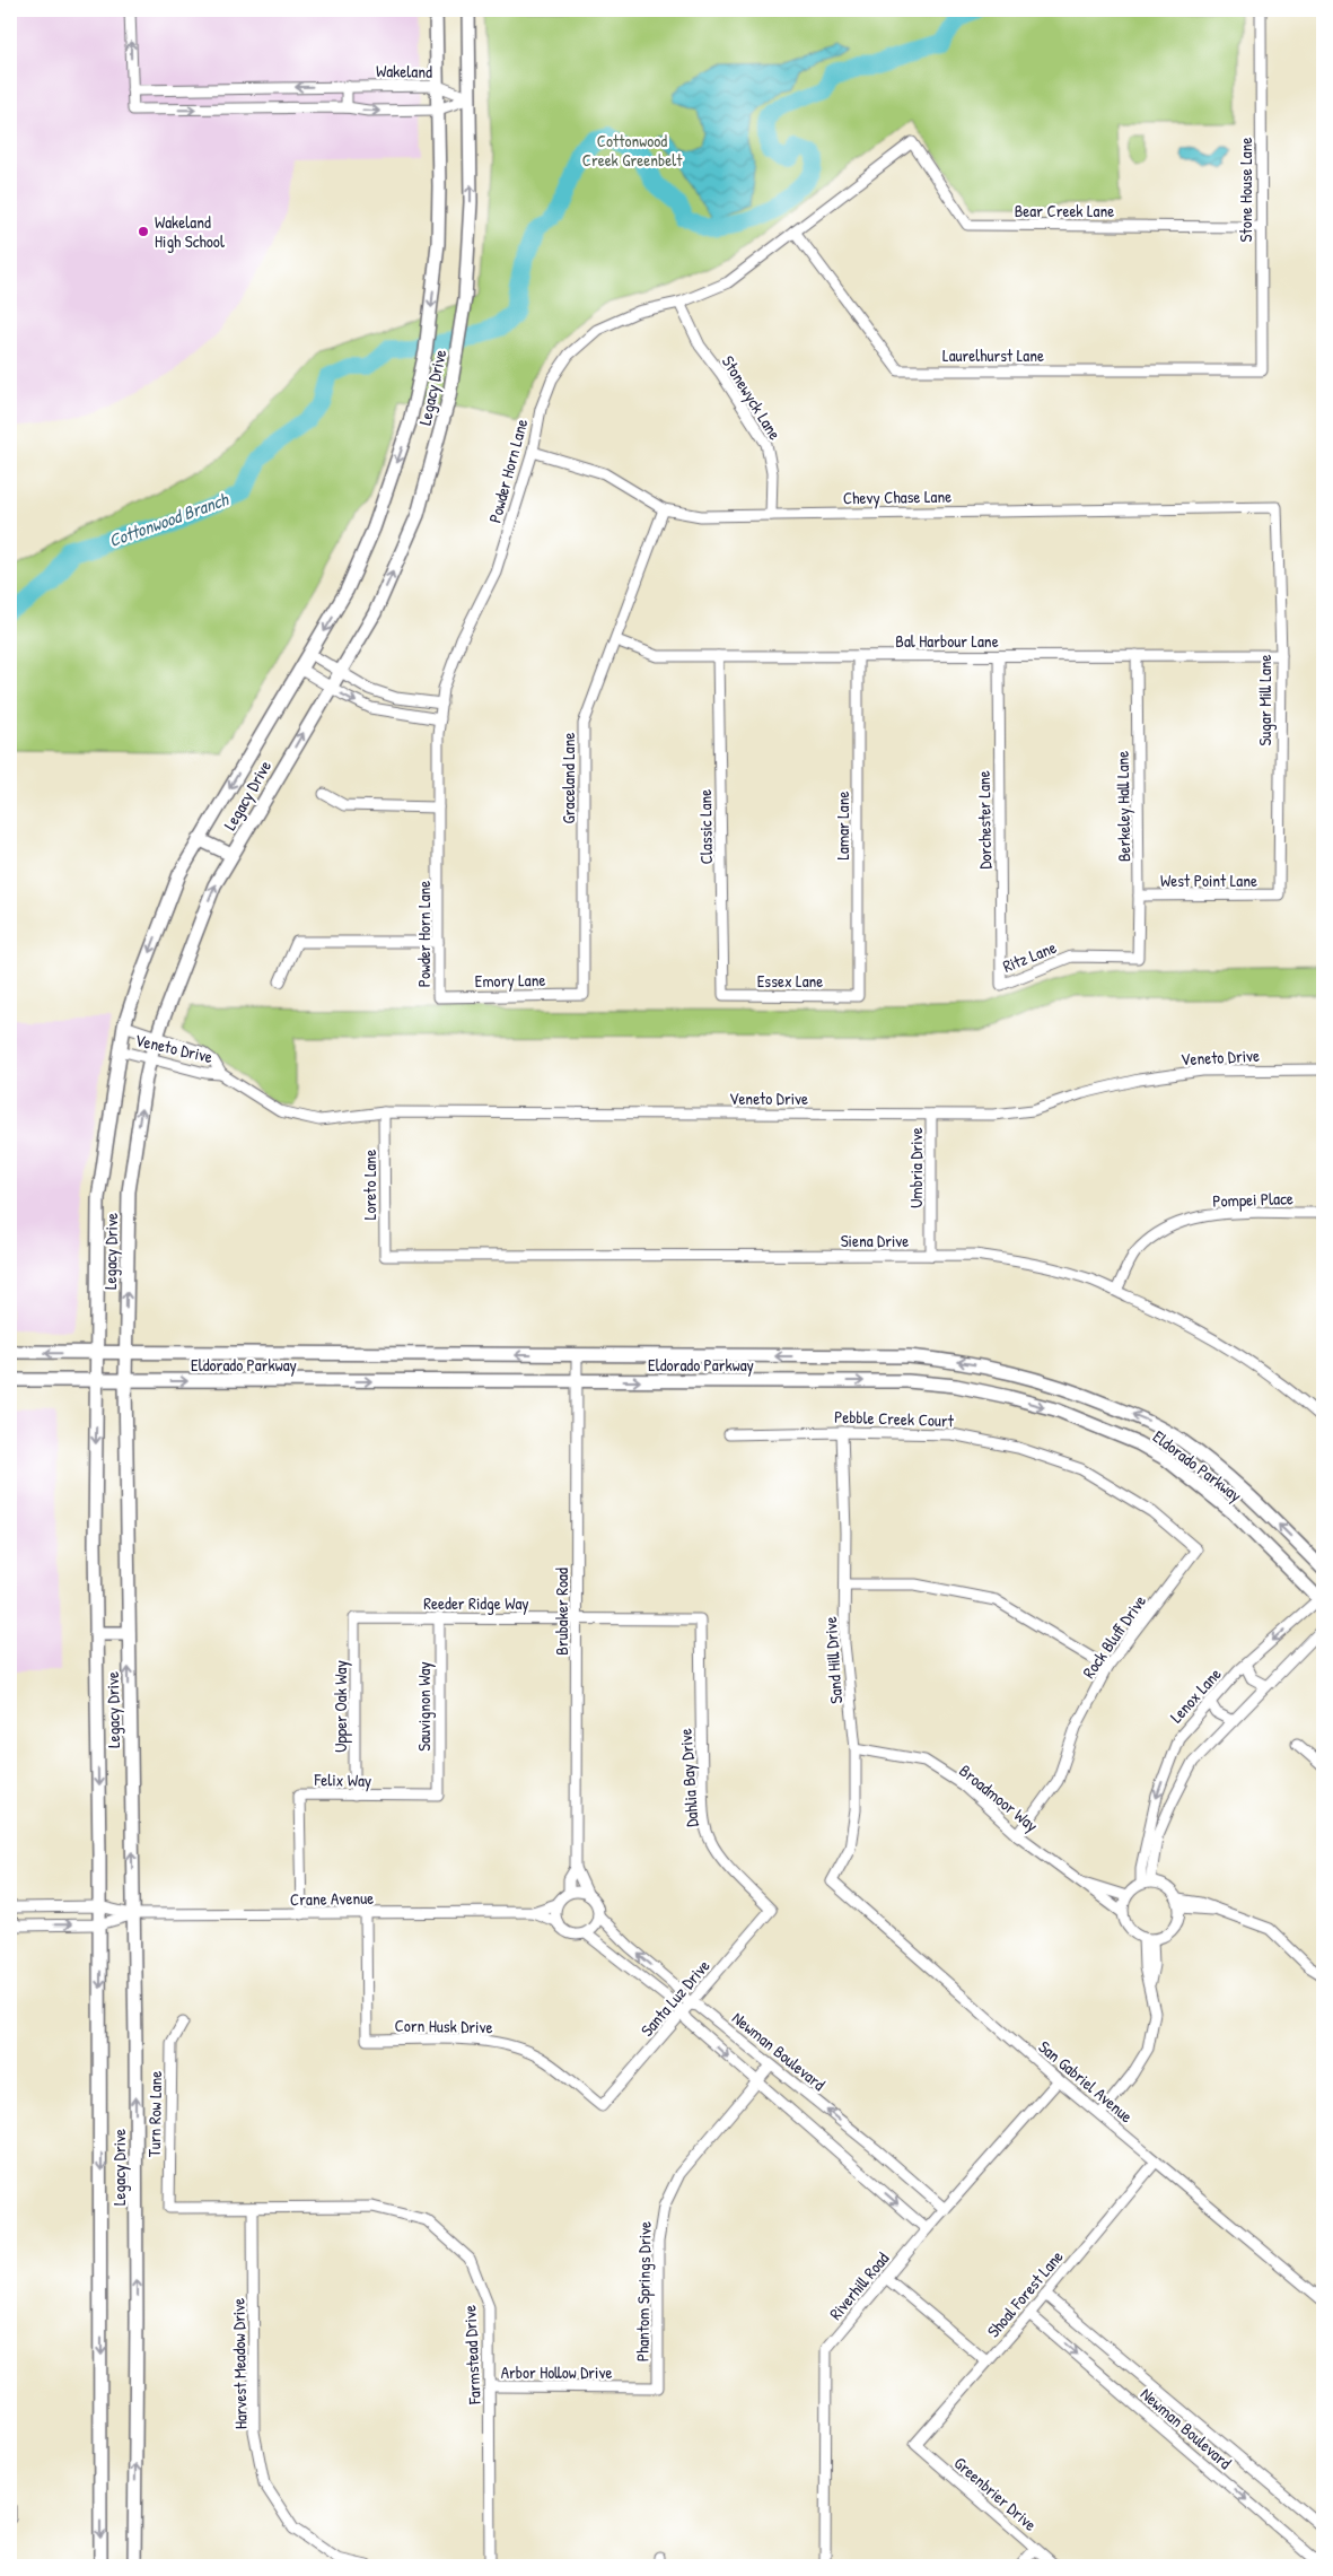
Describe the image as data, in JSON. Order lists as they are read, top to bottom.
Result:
{
  "streets": {
    "main road": ["Legacy Drive", "Eldorado Parkway"],
    "street": [
      "Wakeland",
      "Stone House Lane",
      "Bear Creek Lane",
      "Laurelhurst Lane",
      "Stonewyck Lane",
      "Powder Horn Lane",
      "Chevy Chase Lane",
      "Bal Harbour Lane",
      "Sugar Mill Lane",
      "Graceland Lane",
      "Berkeley Hall Lane",
      "Dorchester Lane",
      "Lamar Lane",
      "Classic Lane",
      "West Point Lane",
      "Ritz Lane",
      "Emory Lane",
      "Essex Lane",
      "Veneto Drive",
      "Umbria Drive",
      "Loreto Lane",
      "Pompei Place",
      "Siena Drive",
      "Pebble Creek Court",
      "Reeder Ridge Way",
      "Brubaker Road",
      "Rock Bluff Drive",
      "Sand Hill Drive",
      "Lenox Lane",
      "Upper Oak Way",
      "Sauvignon Way",
      "Dahlia Bay Drive",
      "Felix Way",
      "Broadmoor Way",
      "Crane Avenue",
      "Santa Luz Drive",
      "Corn Husk Drive",
      "Newman Boulevard",
      "San Gabriel Avenue",
      "Turn Row Lane",
      "Riverhill Road",
      "Phantom Springs Drive",
      "Shoal Forest Lane",
      "Farmstead Drive",
      "Harvest Meadow Drive",
      "Arbor Hollow Drive",
      "Greenbrier Drive"
    ]
  },
  "crossings": [
    ["Wakeland", "Legacy Drive"],
    ["Stone House Lane", "Bear Creek Lane"],
    ["Stone House Lane", "Laurelhurst Lane"],
    ["Bear Creek Lane", "Powder Horn Lane"],
    ["Laurelhurst Lane", "Powder Horn Lane"],
    ["Legacy Drive", "Veneto Drive"],
    ["Legacy Drive", "Eldorado Parkway"],
    ["Legacy Drive", "Crane Avenue"],
    ["Stonewyck Lane", "Powder Horn Lane"],
    ["Stonewyck Lane", "Chevy Chase Lane"],
    ["Powder Horn Lane", "Chevy Chase Lane"],
    ["Powder Horn Lane", "Emory Lane"],
    ["Chevy Chase Lane", "Sugar Mill Lane"],
    ["Chevy Chase Lane", "Graceland Lane"],
    ["Bal Harbour Lane", "Sugar Mill Lane"],
    ["Bal Harbour Lane", "Graceland Lane"],
    ["Bal Harbour Lane", "Berkeley Hall Lane"],
    ["Bal Harbour Lane", "Dorchester Lane"],
    ["Bal Harbour Lane", "Lamar Lane"],
    ["Bal Harbour Lane", "Classic Lane"],
    ["Sugar Mill Lane", "West Point Lane"],
    ["Graceland Lane", "Emory Lane"],
    ["Berkeley Hall Lane", "West Point Lane"],
    ["Berkeley Hall Lane", "Ritz Lane"],
    ["Dorchester Lane", "Ritz Lane"],
    ["Lamar Lane", "Essex Lane"],
    ["Classic Lane", "Essex Lane"],
    ["Veneto Drive", "Umbria Drive"],
    ["Veneto Drive", "Loreto Lane"],
    ["Umbria Drive", "Siena Drive"],
    ["Loreto Lane", "Siena Drive"],
    ["Pompei Place", "Siena Drive"],
    ["Eldorado Parkway", "Brubaker Road"],
    ["Eldorado Parkway", "Lenox Lane"],
    ["Pebble Creek Court", "Rock Bluff Drive"],
    ["Pebble Creek Court", "Sand Hill Drive"],
    ["Reeder Ridge Way", "Brubaker Road"],
    ["Reeder Ridge Way", "Upper Oak Way"],
    ["Reeder Ridge Way", "Sauvignon Way"],
    ["Reeder Ridge Way", "Dahlia Bay Drive"],
    ["Brubaker Road", "Crane Avenue"],
    ["Brubaker Road", "Newman Boulevard"],
    ["Rock Bluff Drive", "Broadmoor Way"],
    ["Sand Hill Drive", "Broadmoor Way"],
    ["Sand Hill Drive", "San Gabriel Avenue"],
    ["Lenox Lane", "Broadmoor Way"],
    ["Upper Oak Way", "Felix Way"],
    ["Sauvignon Way", "Felix Way"],
    ["Dahlia Bay Drive", "Santa Luz Drive"],
    ["Felix Way", "Crane Avenue"],
    ["Crane Avenue", "Corn Husk Drive"],
    ["Crane Avenue", "Newman Boulevard"],
    ["Santa Luz Drive", "Corn Husk Drive"],
    ["Santa Luz Drive", "Newman Boulevard"],
    ["Newman Boulevard", "Riverhill Road"],
    ["Newman Boulevard", "Phantom Springs Drive"],
    ["Newman Boulevard", "Shoal Forest Lane"],
    ["San Gabriel Avenue", "Riverhill Road"],
    ["San Gabriel Avenue", "Shoal Forest Lane"],
    ["Turn Row Lane", "Farmstead Drive"],
    ["Phantom Springs Drive", "Arbor Hollow Drive"],
    ["Shoal Forest Lane", "Greenbrier Drive"],
    ["Farmstead Drive", "Harvest Meadow Drive"],
    ["Farmstead Drive", "Arbor Hollow Drive"]
  ],
  "water": ["Cottonwood Branch"],
  "parks": ["Cottonwood Creek Greenbelt"],
  "places": ["Wakeland High School"]
}
